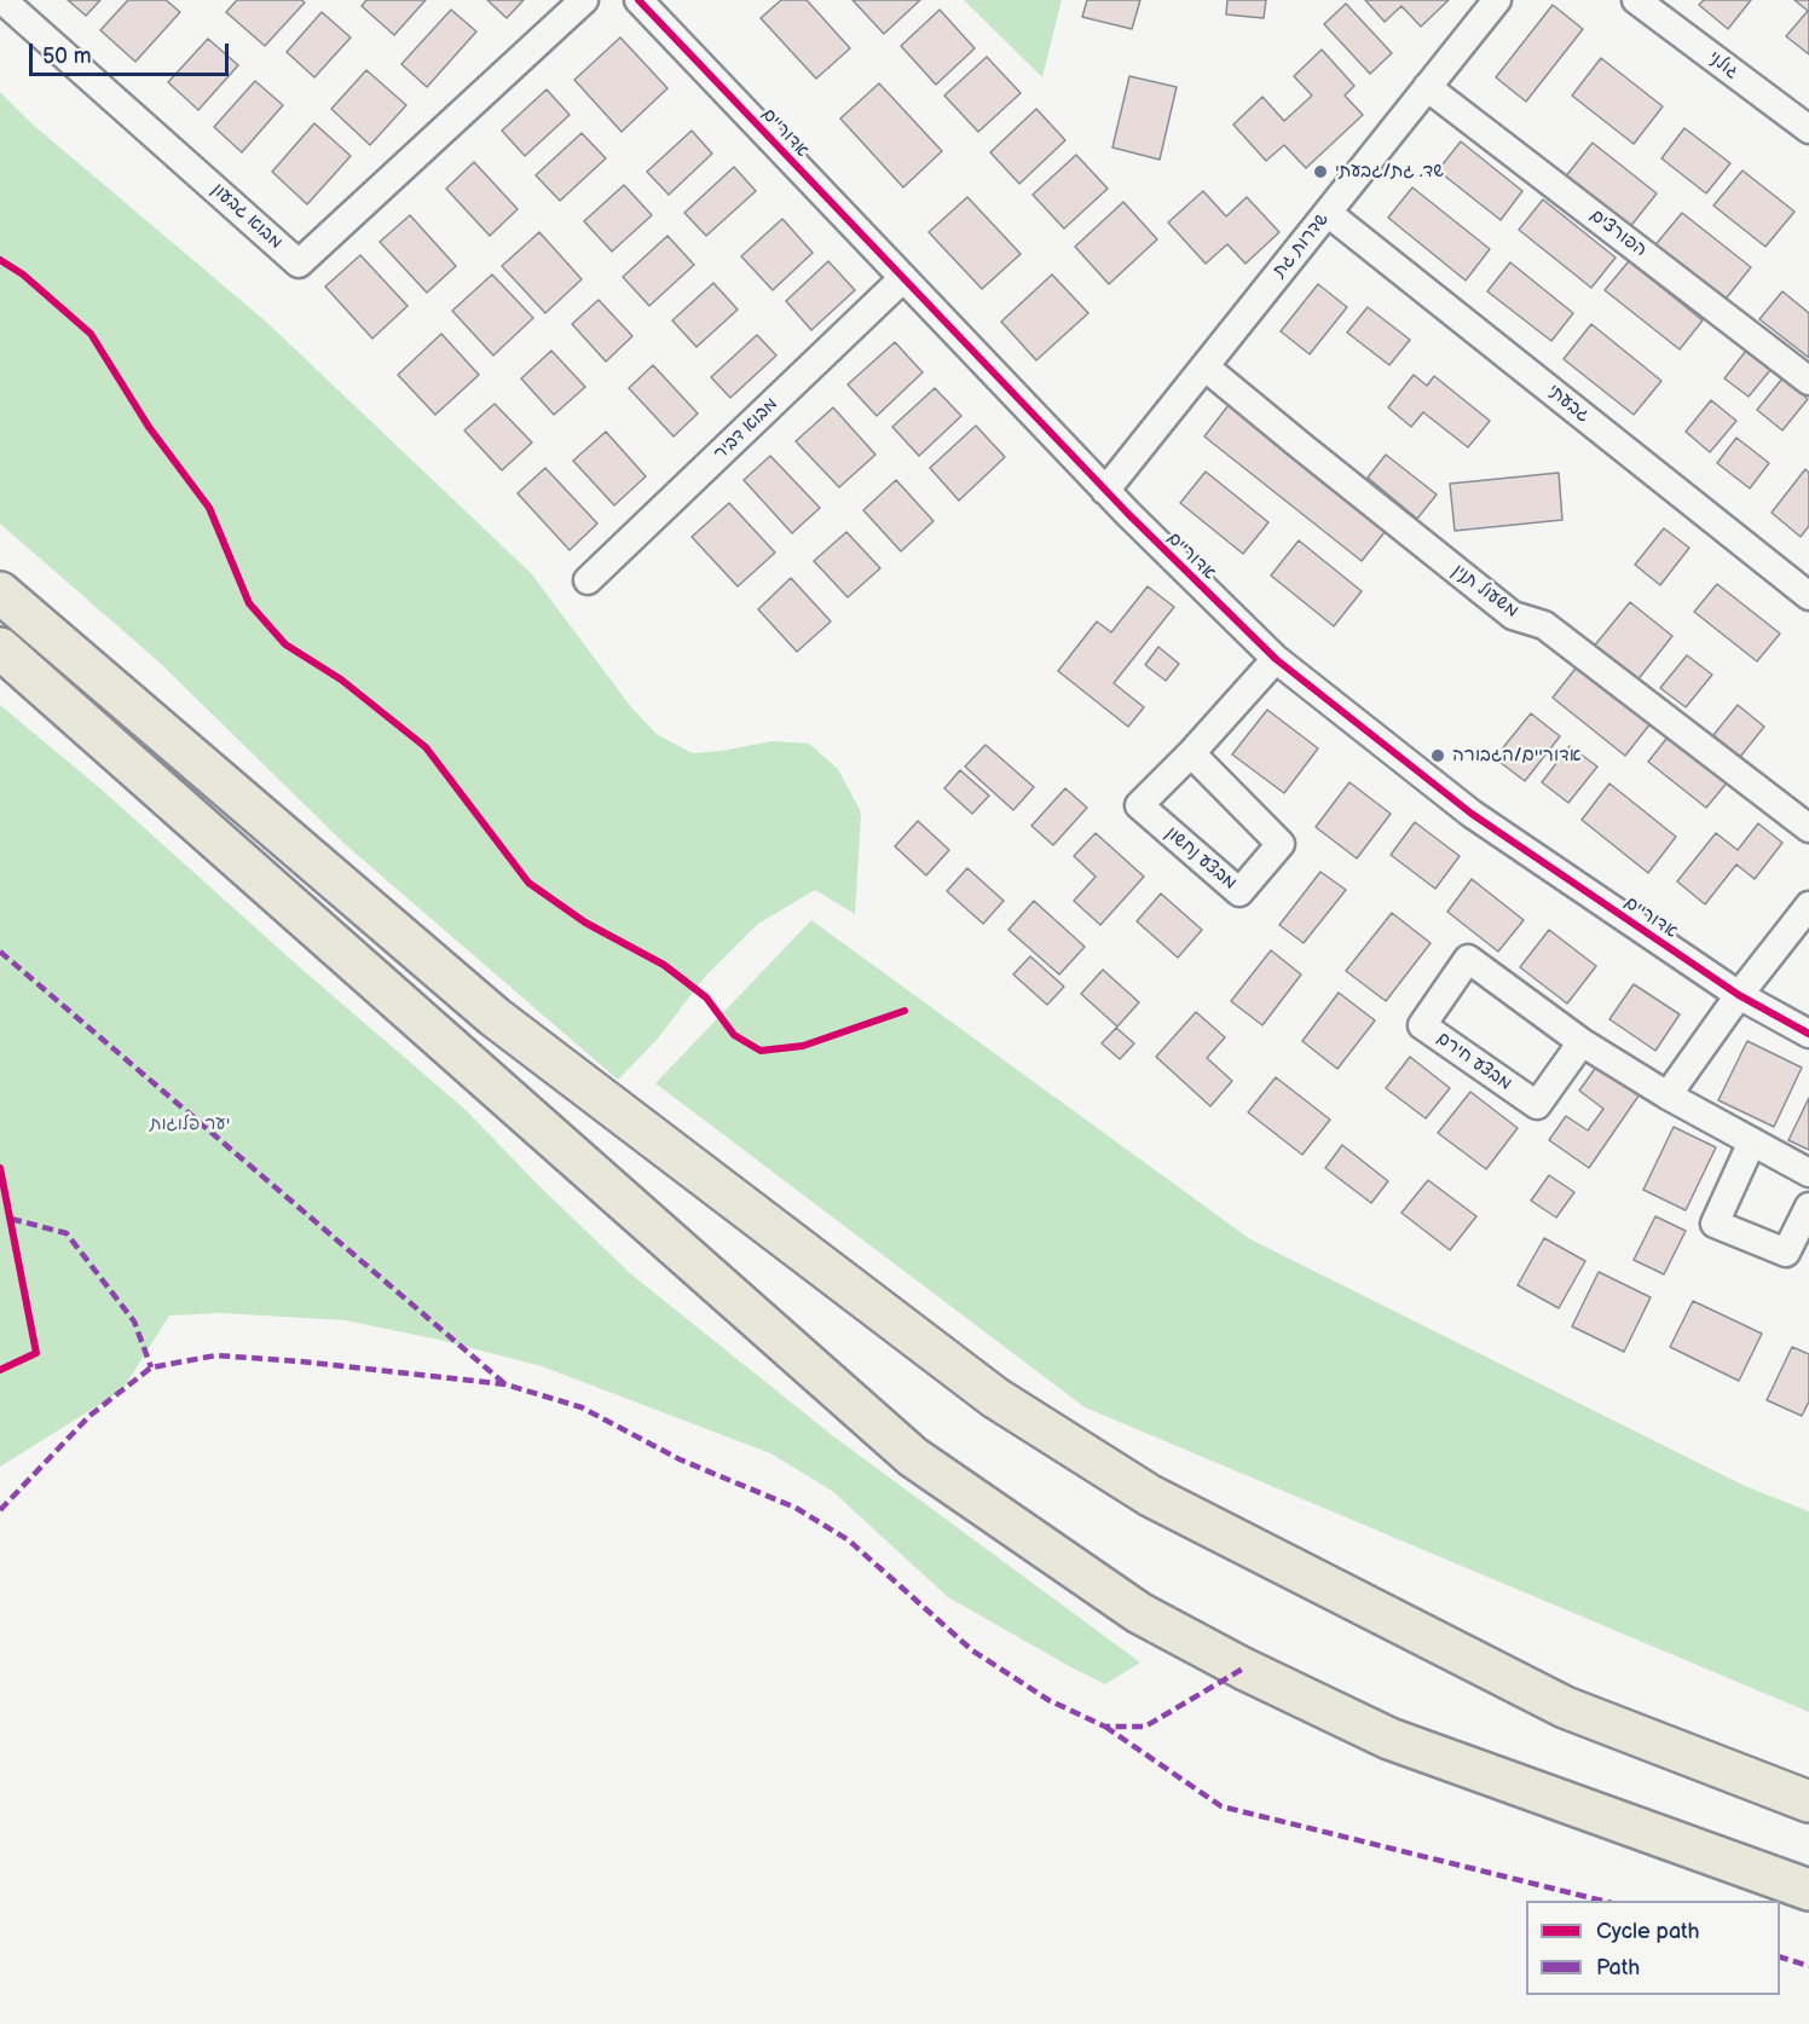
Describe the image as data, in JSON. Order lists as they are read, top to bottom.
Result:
{
  "streets": {
    "street": [
      "גולני",
      "אדוריים",
      "מבוא גבעון",
      "הפורצים",
      "שדרות גת",
      "גבעתי",
      "מבוא דביר",
      "משעול תנין",
      "מבצע נחשון",
      "מבצע חירם"
    ]
  },
  "crossings": [
    ["אדוריים", "שדרות גת"],
    ["אדוריים", "מבוא דביר"],
    ["אדוריים", "מבצע נחשון"],
    ["הפורצים", "שדרות גת"],
    ["שדרות גת", "גבעתי"],
    ["שדרות גת", "משעול תנין"]
  ],
  "parks": ["יער פלוגות"],
  "places": ["שד. גת/גבעתי", "אדוריים/הגבורה"],
  "legend": ["Cycle path", "Path"],
  "scale_bar": "50 m"
}
